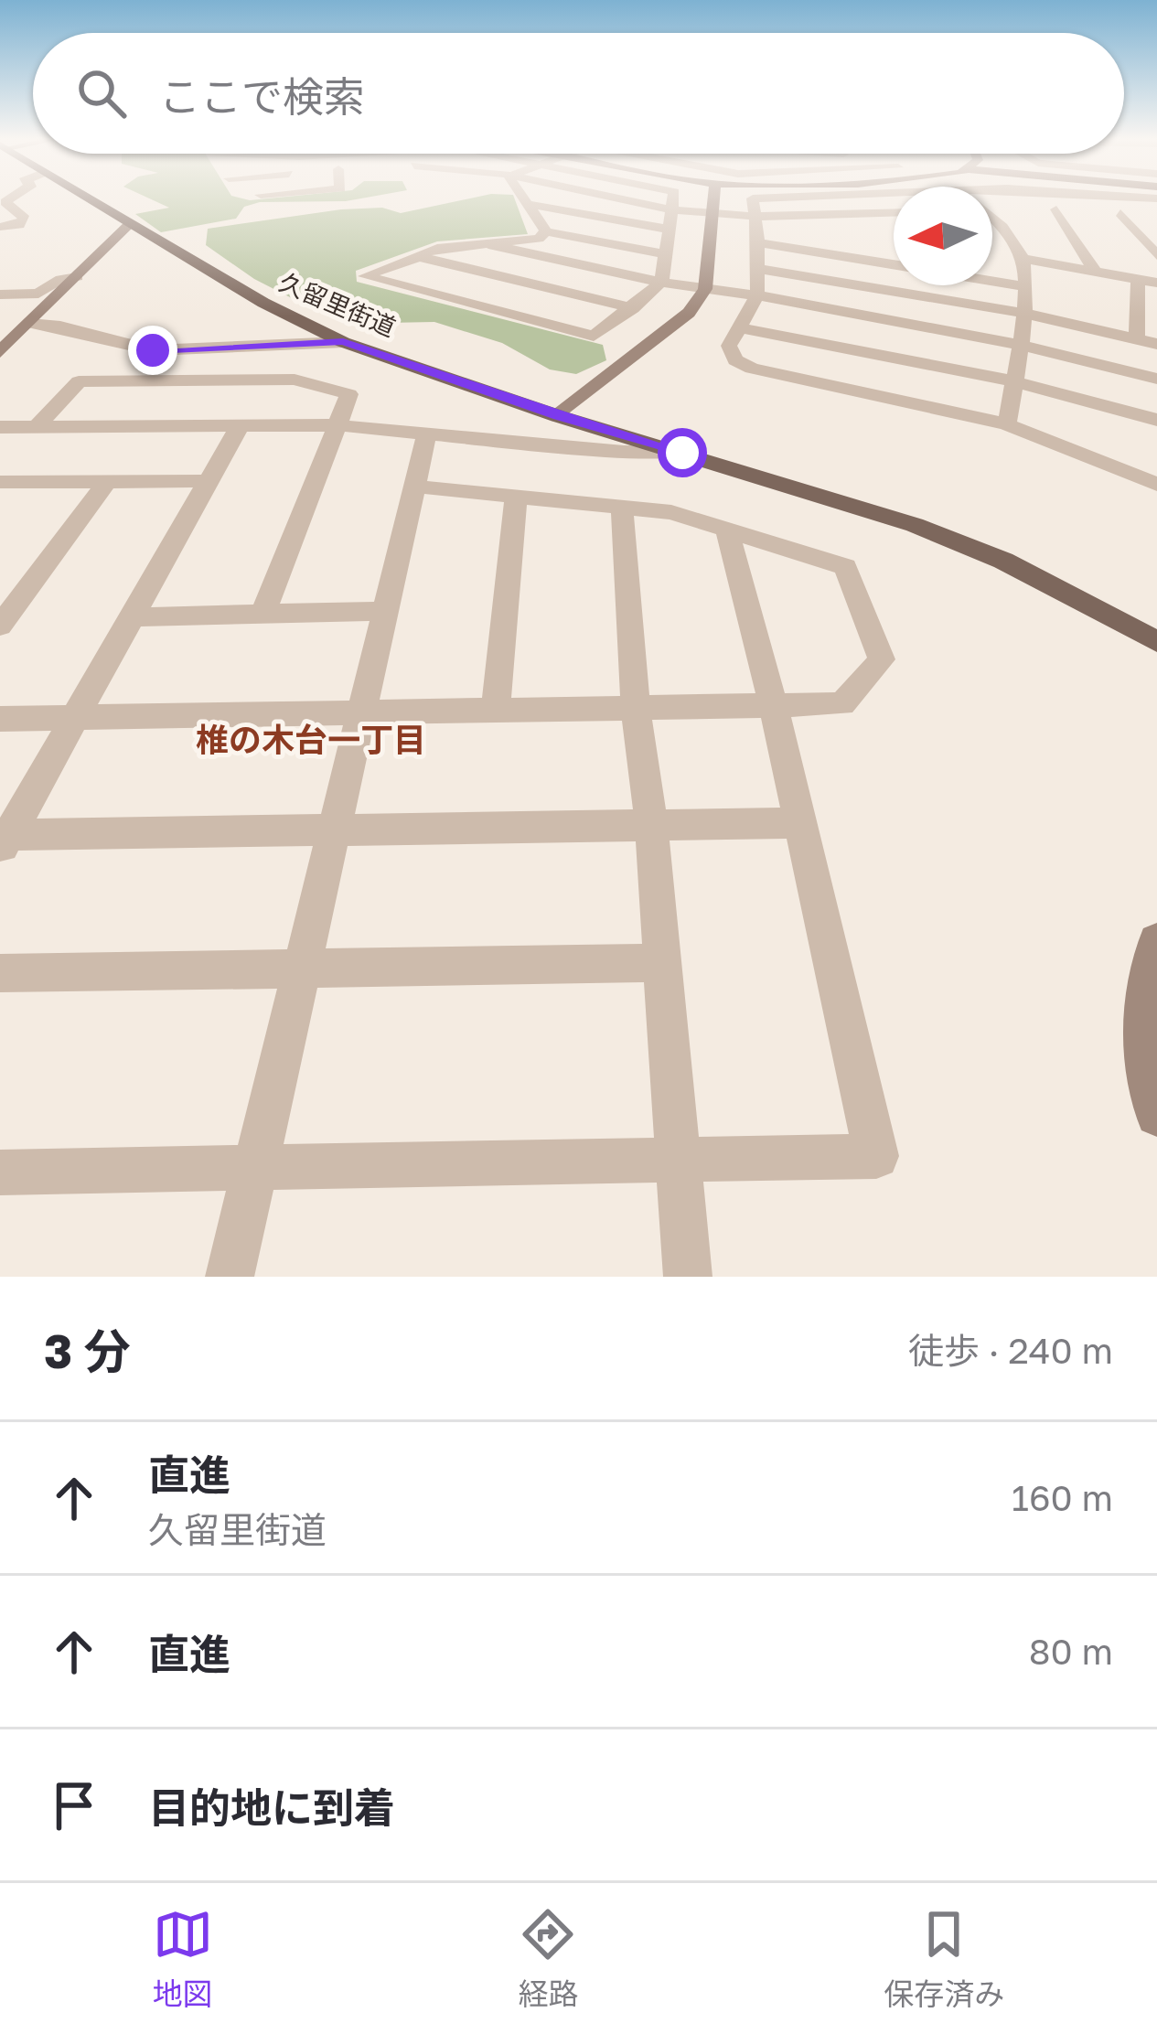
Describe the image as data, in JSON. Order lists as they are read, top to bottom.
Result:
{
  "streets": {
    "main road": ["久留里街道"]
  },
  "districts": ["椎の木台一丁目"],
  "north": "left",
  "page": {
    "search": "ここで検索",
    "heading": ["3 分", "徒歩 · 240 m"],
    "list": [
      ["直進", "久留里街道", "160 m"],
      ["直進", "80 m"],
      "目的地に到着"
    ],
    "nav": ["地図", "経路", "保存済み"]
  }
}
